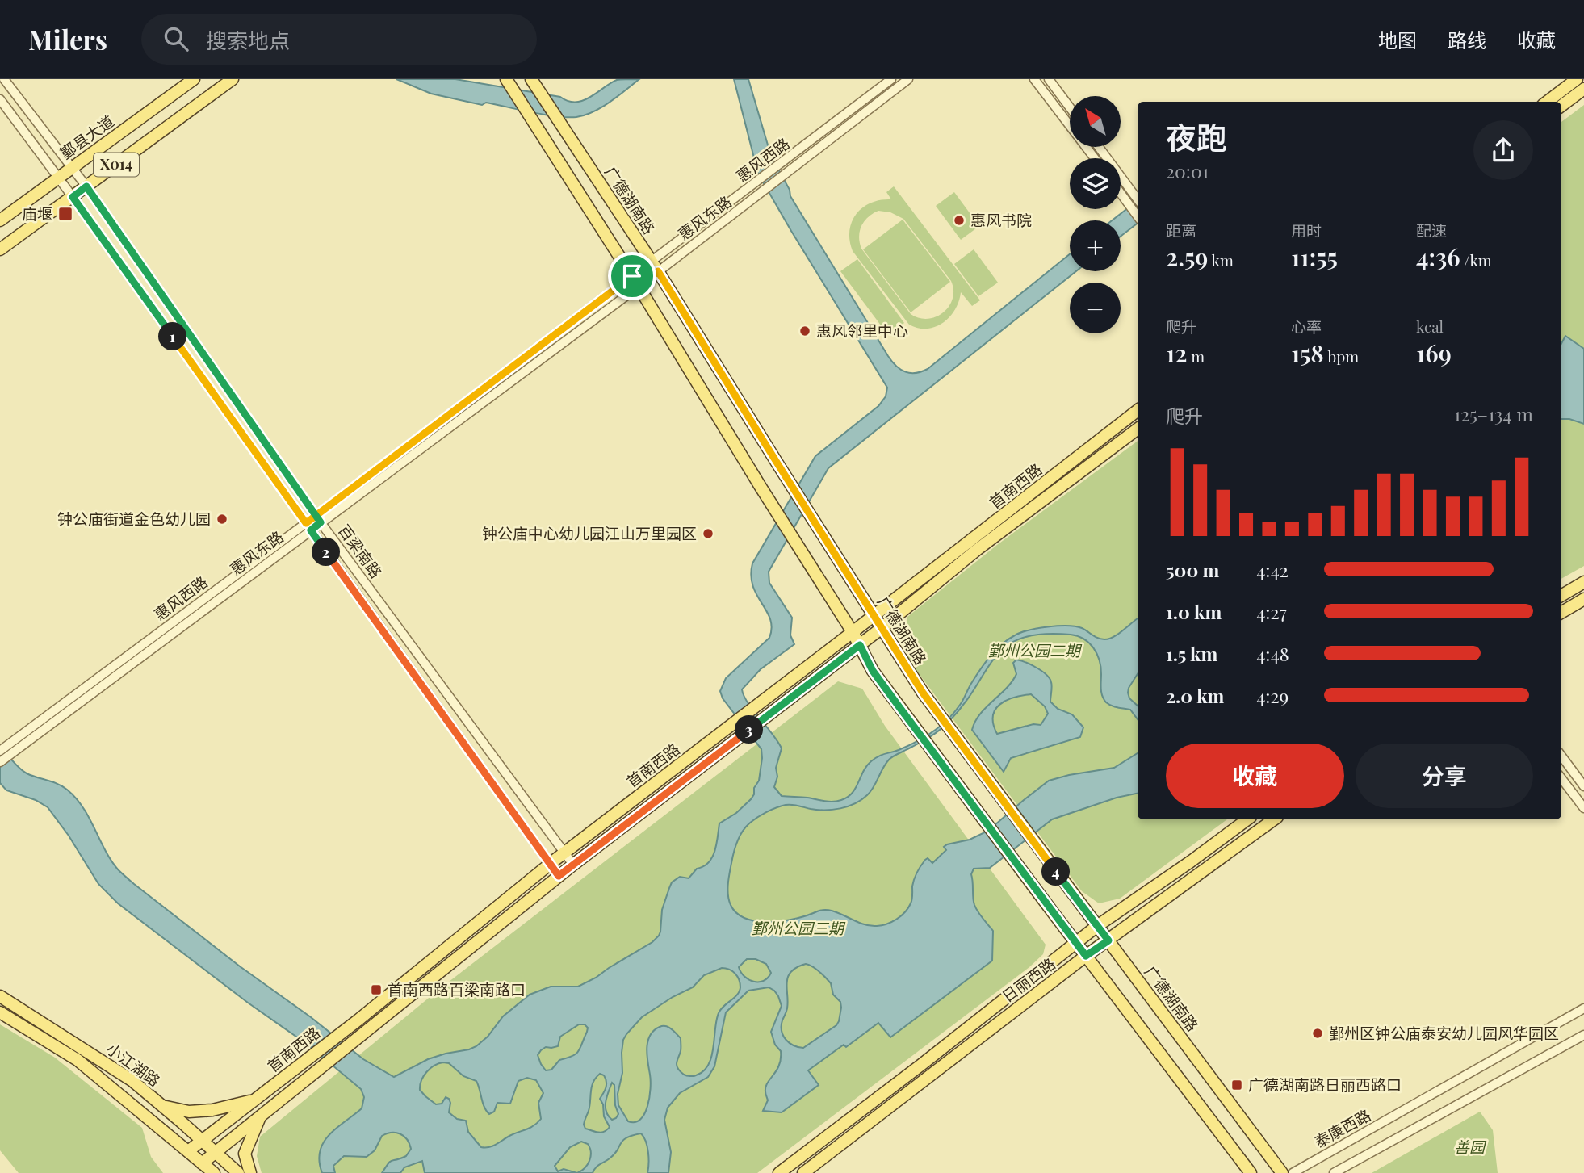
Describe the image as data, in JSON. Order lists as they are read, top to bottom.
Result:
{
  "streets": {
    "main road": [
      "鄞县大道",
      "X014",
      "广德湖南路",
      "首南西路",
      "日丽西路",
      "小江湖路"
    ],
    "street": [
      "惠风西路",
      "惠风东路",
      "百梁南路",
      "泰康西路"
    ]
  },
  "crossings": [
    ["鄞县大道", "百梁南路"],
    ["惠风西路", "广德湖南路"],
    ["惠风西路", "惠风东路"],
    ["惠风西路", "百梁南路"],
    ["X014", "百梁南路"],
    ["广德湖南路", "惠风东路"],
    ["广德湖南路", "首南西路"],
    ["广德湖南路", "日丽西路"],
    ["惠风东路", "百梁南路"],
    ["首南西路", "百梁南路"],
    ["首南西路", "小江湖路"]
  ],
  "parks": ["鄞州公园二期", "鄞州公园三期", "善园"],
  "places": {
    "transit": ["庙堰", "首南西路百梁南路口", "广德湖南路日丽西路口"],
    "other": [
      "惠风书院",
      "惠风邻里中心",
      "钟公庙街道金色幼儿园",
      "钟公庙中心幼儿园江山万里园区",
      "鄞州区钟公庙泰安幼儿园风华园区"
    ]
  },
  "north": "top left",
  "page": {
    "header": "Milers",
    "search": "搜索地点",
    "nav": ["地图", "路线", "收藏"],
    "map_buttons": ["+", "−"],
    "heading": ["夜跑", "20:01"],
    "stats": [
      ["距离", "2.59 km"],
      ["用时", "11:55"],
      ["配速", "4:36 /km"],
      ["爬升", "12 m"],
      ["心率", "158 bpm"],
      ["kcal", "169"]
    ],
    "pins": [
      "1",
      "2",
      "3",
      "4"
    ],
    "chart": ["爬升", "125–134 m"],
    "list": [
      {
        "name": "500 m",
        "note": "4:42"
      },
      {
        "name": "1.0 km",
        "note": "4:27"
      },
      {
        "name": "1.5 km",
        "note": "4:48"
      },
      {
        "name": "2.0 km",
        "note": "4:29"
      }
    ],
    "buttons": ["收藏", "分享"]
  }
}
